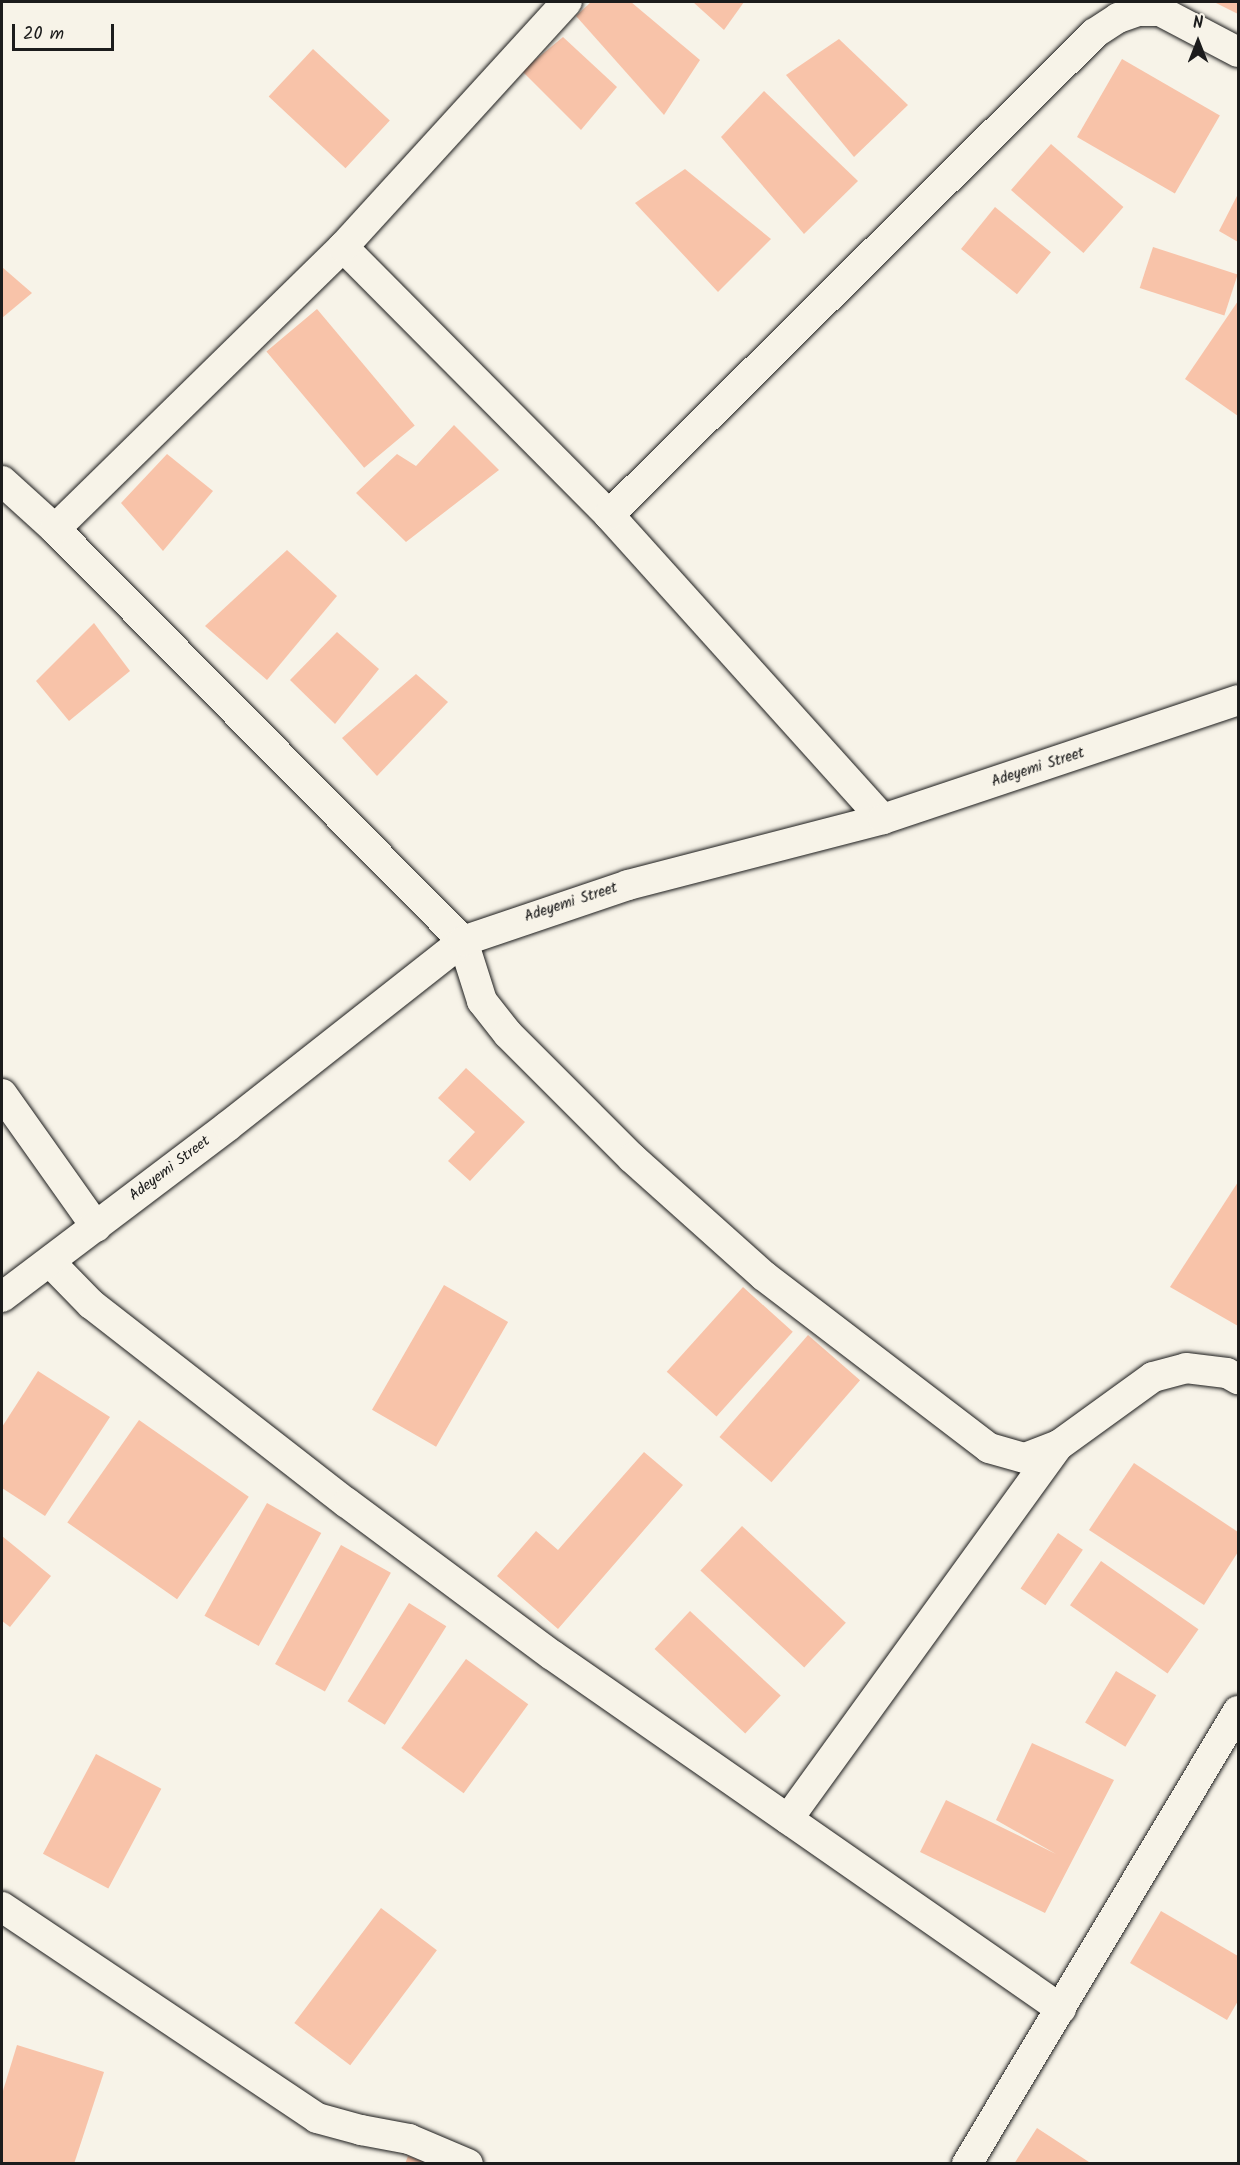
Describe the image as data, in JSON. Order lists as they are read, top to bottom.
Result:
{
  "streets": {
    "street": ["Adeyemi Street"]
  },
  "scale_bar": "20 m",
  "north": "top"
}
